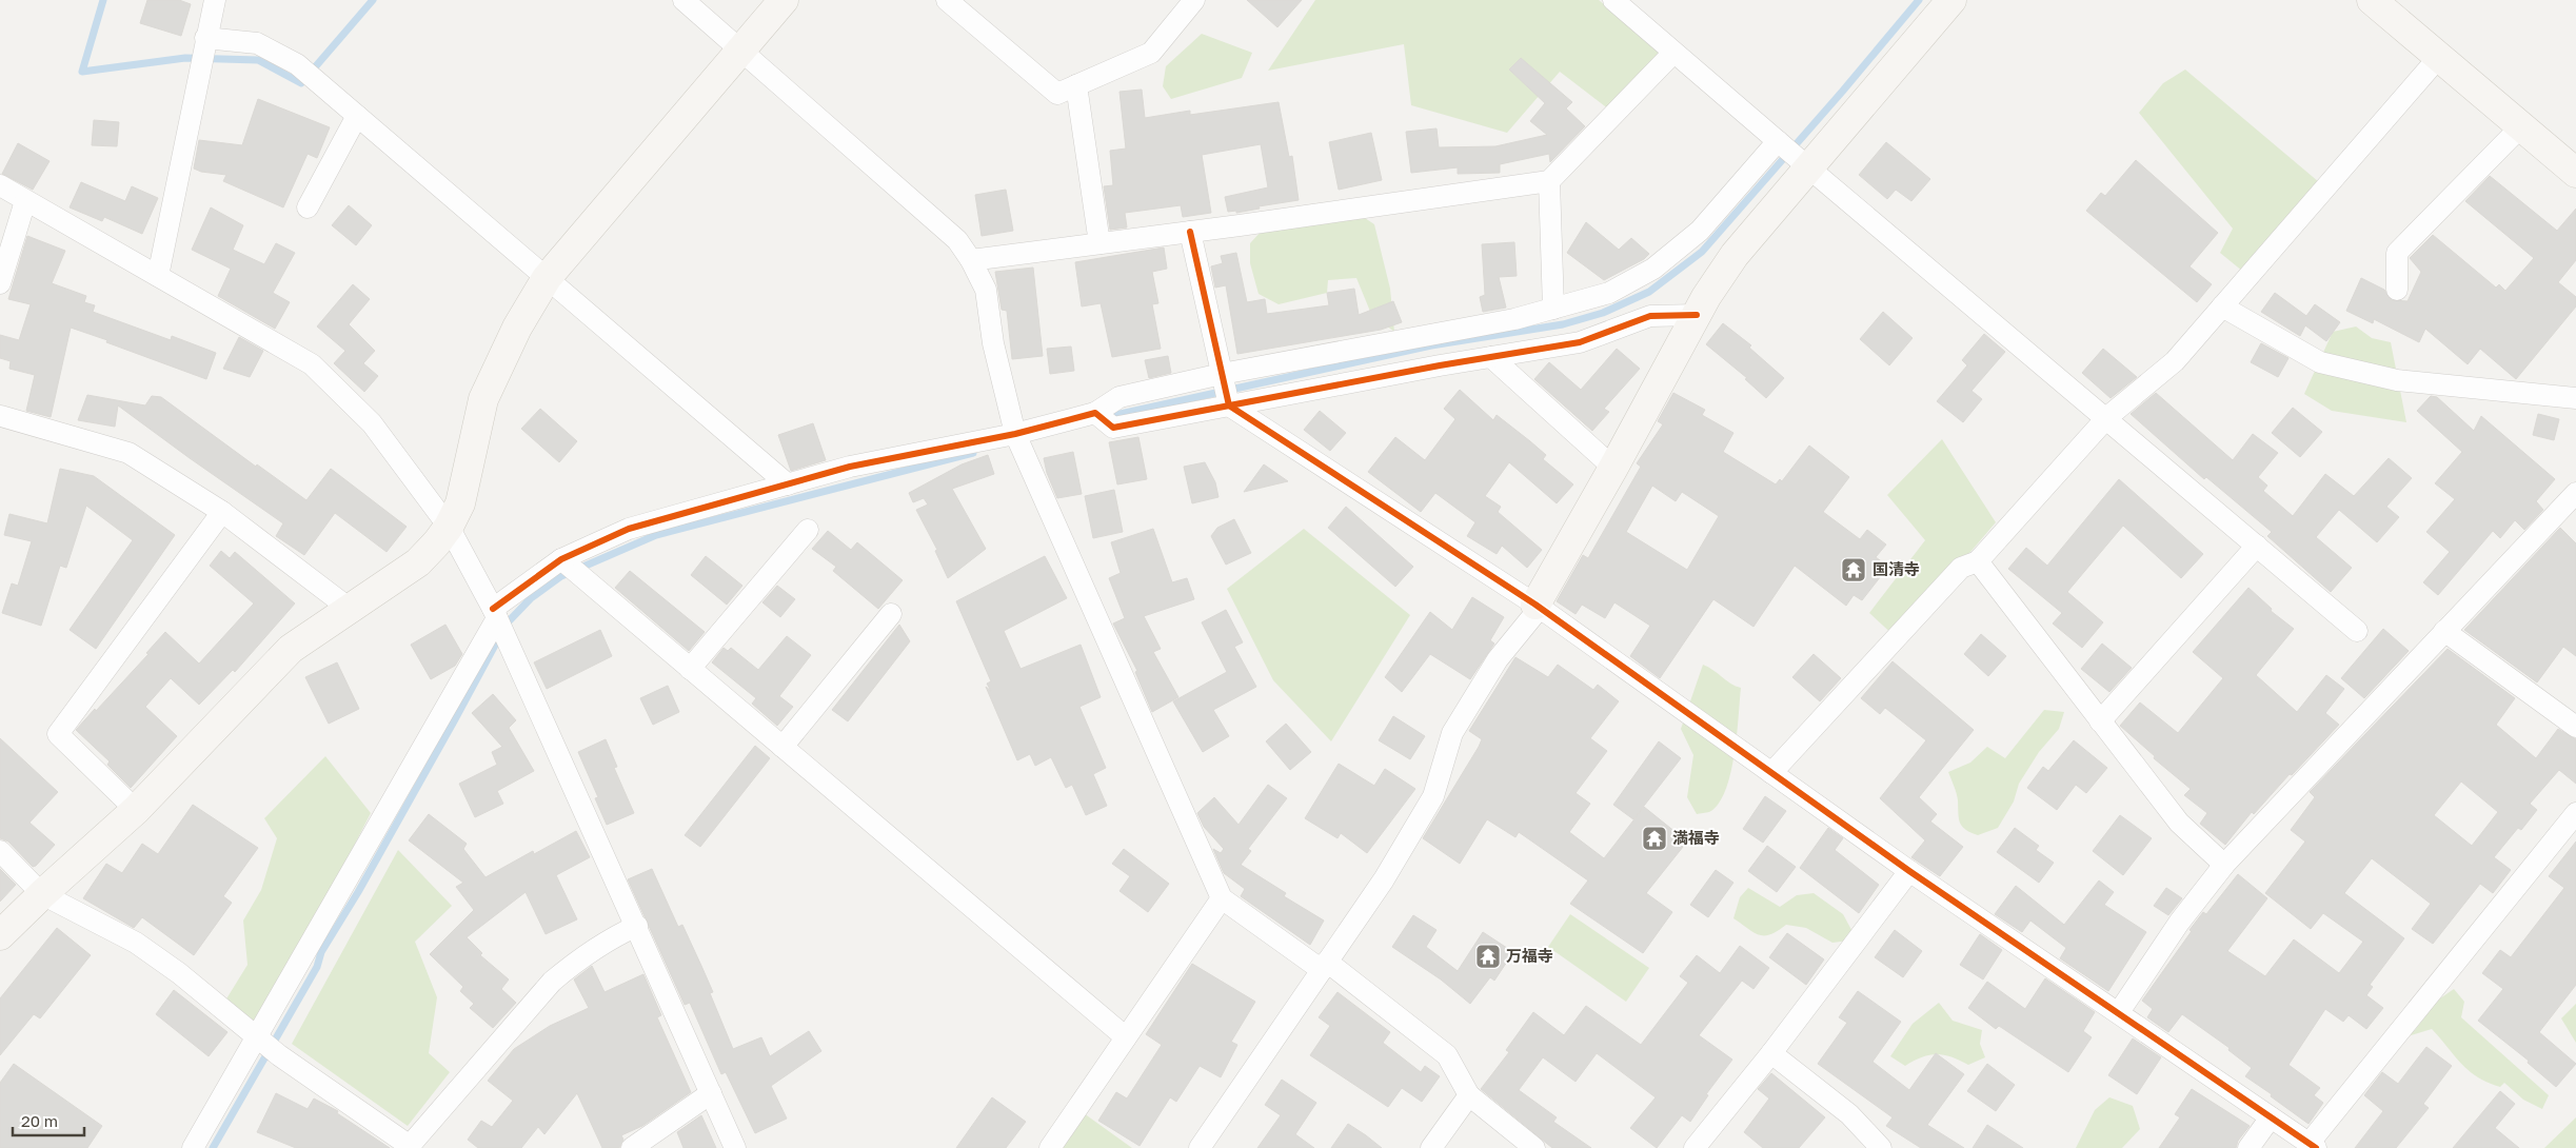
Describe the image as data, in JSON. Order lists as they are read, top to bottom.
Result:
{
  "places": {
    "temple": ["国清寺", "満福寺", "万福寺"]
  },
  "scale_bar": "20 m"
}
